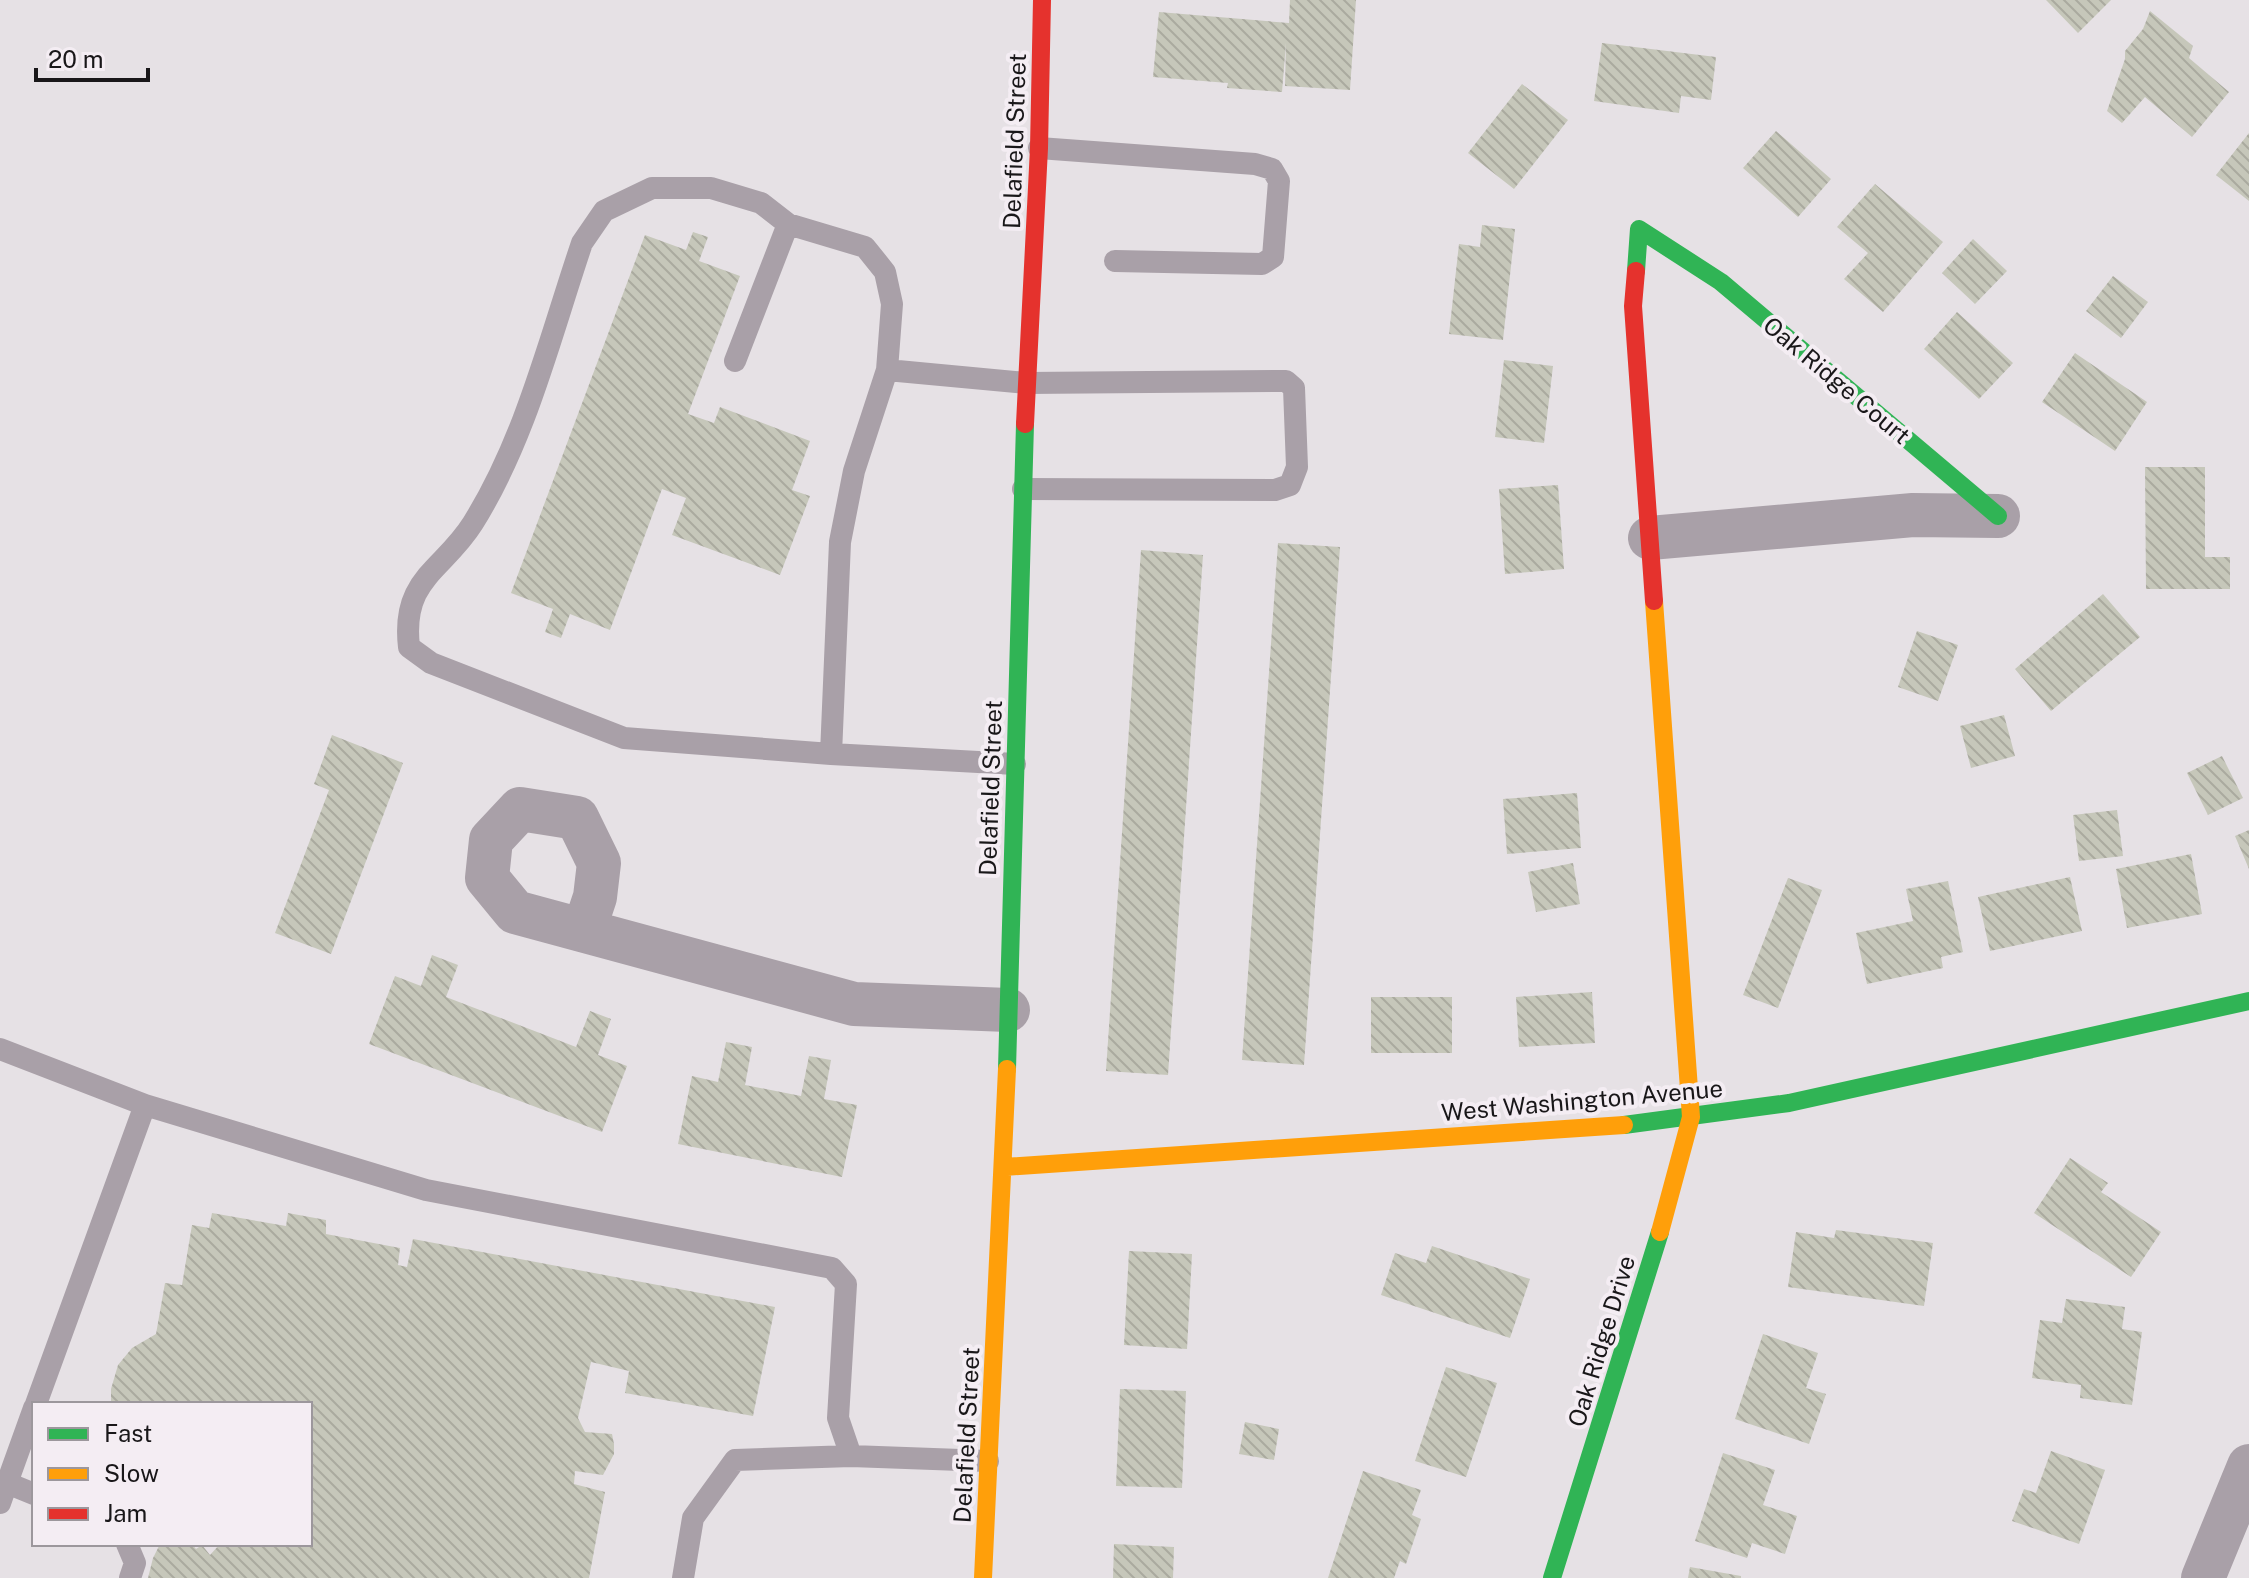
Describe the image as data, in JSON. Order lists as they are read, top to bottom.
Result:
{
  "streets": {
    "street": [
      "Delafield Street",
      "Oak Ridge Court",
      "West Washington Avenue",
      "Oak Ridge Drive"
    ]
  },
  "crossings": [
    ["Delafield Street", "West Washington Avenue"],
    ["Oak Ridge Court", "West Washington Avenue"],
    ["Oak Ridge Court", "Oak Ridge Drive"],
    ["West Washington Avenue", "Oak Ridge Drive"]
  ],
  "legend": ["Fast", "Slow", "Jam"],
  "scale_bar": "20 m"
}
